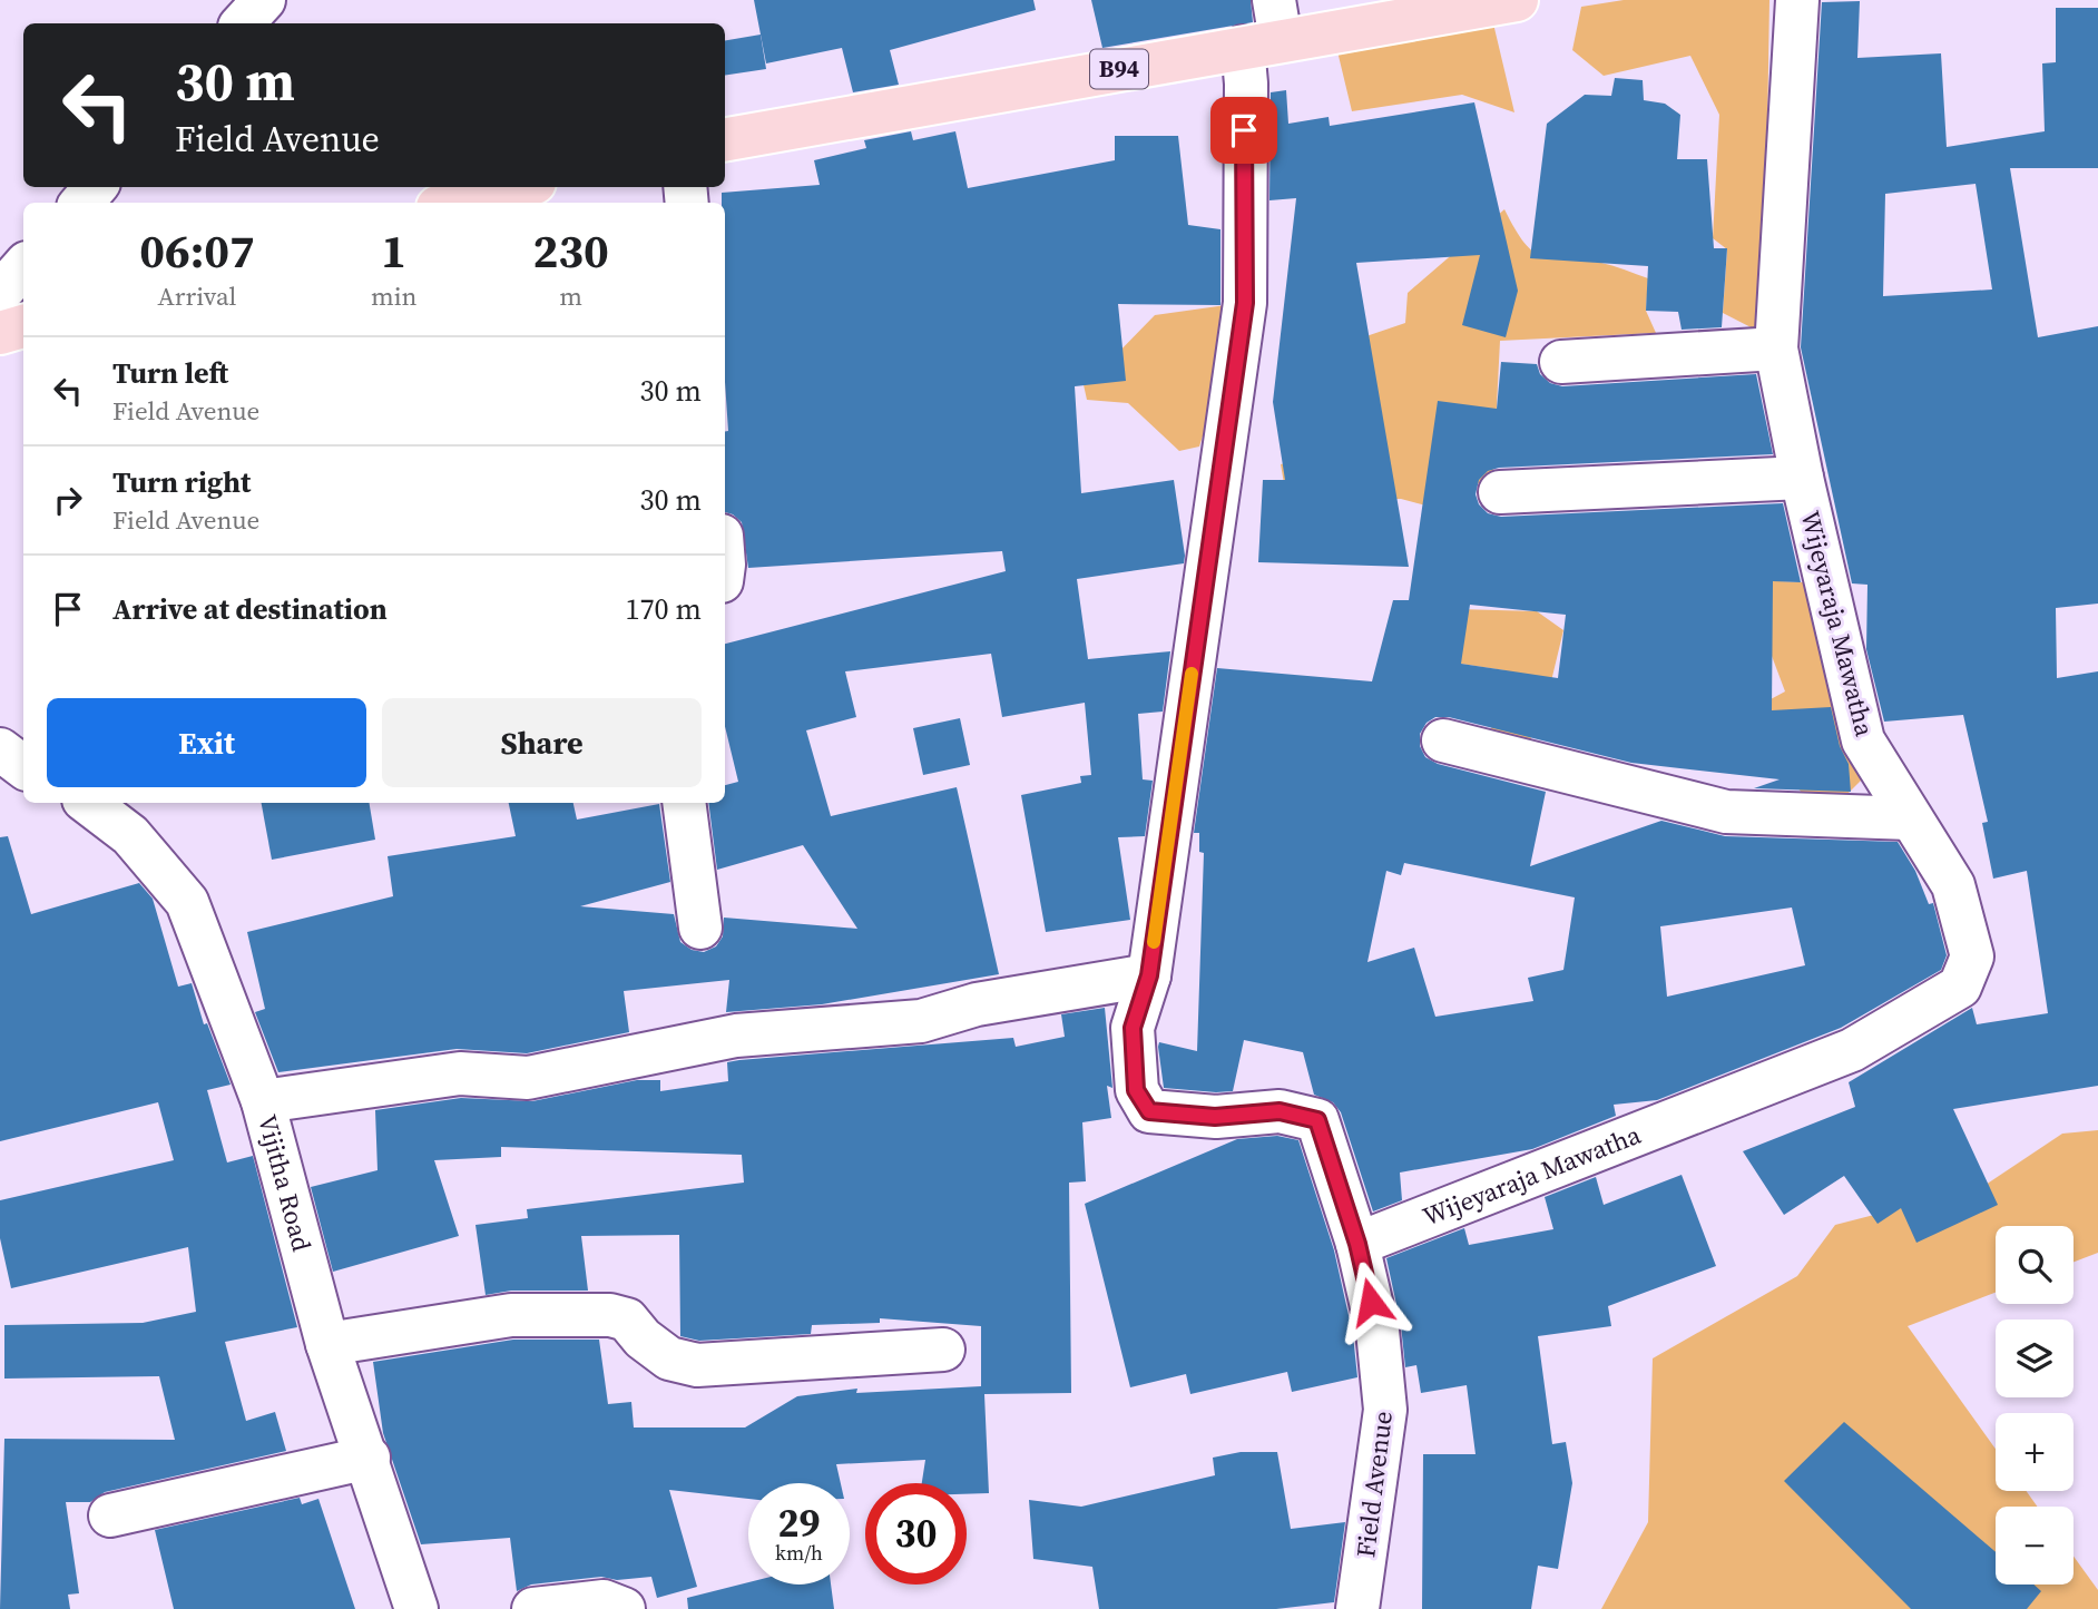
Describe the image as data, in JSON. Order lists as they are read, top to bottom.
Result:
{
  "streets": {
    "main road": ["B94"],
    "street": ["Wijeyaraja Mawatha", "Vijitha Road", "Field Avenue"]
  },
  "crossings": [
    ["B94", "Field Avenue"],
    ["Wijeyaraja Mawatha", "Field Avenue"]
  ],
  "page": {
    "turn": ["30 m", "Field Avenue"],
    "eta": [
      "06:07",
      "Arrival",
      "1",
      "min",
      "230",
      "m"
    ],
    "list": [
      {
        "name": "Turn left",
        "note": "Field Avenue",
        "value": "30 m"
      },
      {
        "name": "Turn right",
        "note": "Field Avenue",
        "value": "30 m"
      },
      {
        "name": "Arrive at destination",
        "value": "170 m"
      }
    ],
    "buttons": ["Exit", "Share"],
    "map_buttons": ["+", "−"],
    "speed": "29 km/h",
    "limit": "30"
  }
}
